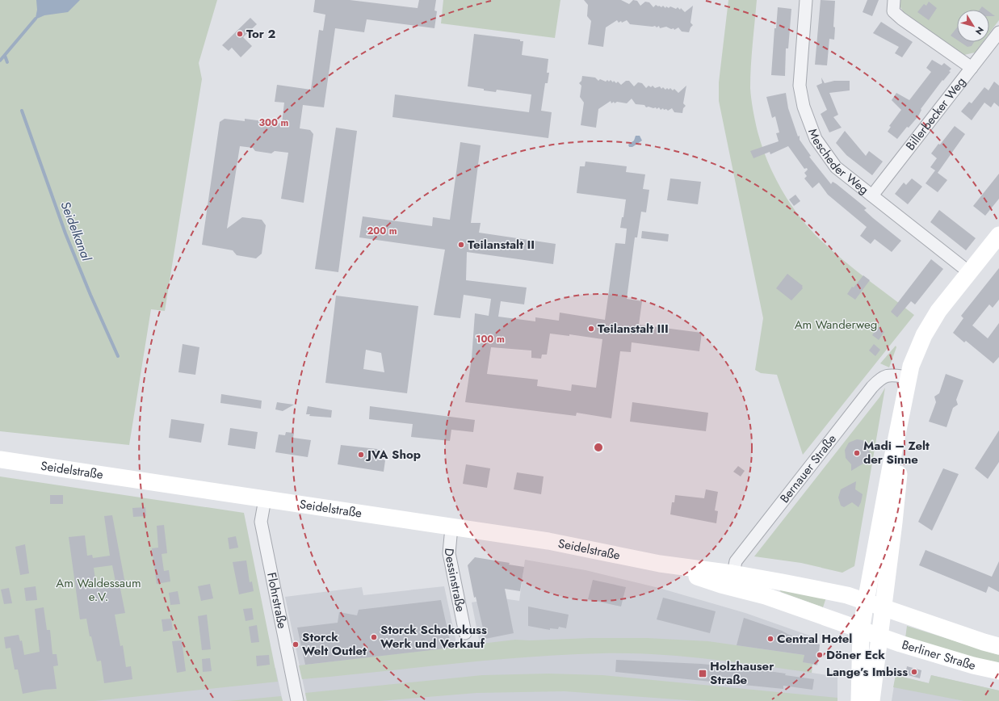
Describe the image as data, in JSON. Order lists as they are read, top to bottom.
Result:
{
  "streets": {
    "main road": ["Seidelstraße", "Berliner Straße"],
    "street": [
      "Billerbecker Weg",
      "Mescheder Weg",
      "Bernauer Straße",
      "Dessinstraße",
      "Flohrstraße"
    ]
  },
  "crossings": [
    ["Billerbecker Weg", "Mescheder Weg"],
    ["Bernauer Straße", "Seidelstraße"],
    ["Seidelstraße", "Dessinstraße"],
    ["Seidelstraße", "Flohrstraße"],
    ["Seidelstraße", "Berliner Straße"]
  ],
  "water": ["Seidelkanal"],
  "parks": ["Am Wanderweg", "Am Waldessaum e.V."],
  "places": {
    "other": [
      "Tor 2",
      "Teilanstalt II",
      "Teilanstalt III",
      "Madi – Zelt der Sinne",
      "JVA Shop",
      "Storck Schokokuss Werk und Verkauf",
      "Central Hotel",
      "Storck Welt Outlet",
      "Döner Eck",
      "Lange’s Imbiss"
    ],
    "transit": ["Holzhauser Straße"]
  },
  "north": "bottom right",
  "rings": ["300 m", "200 m", "100 m"]
}
